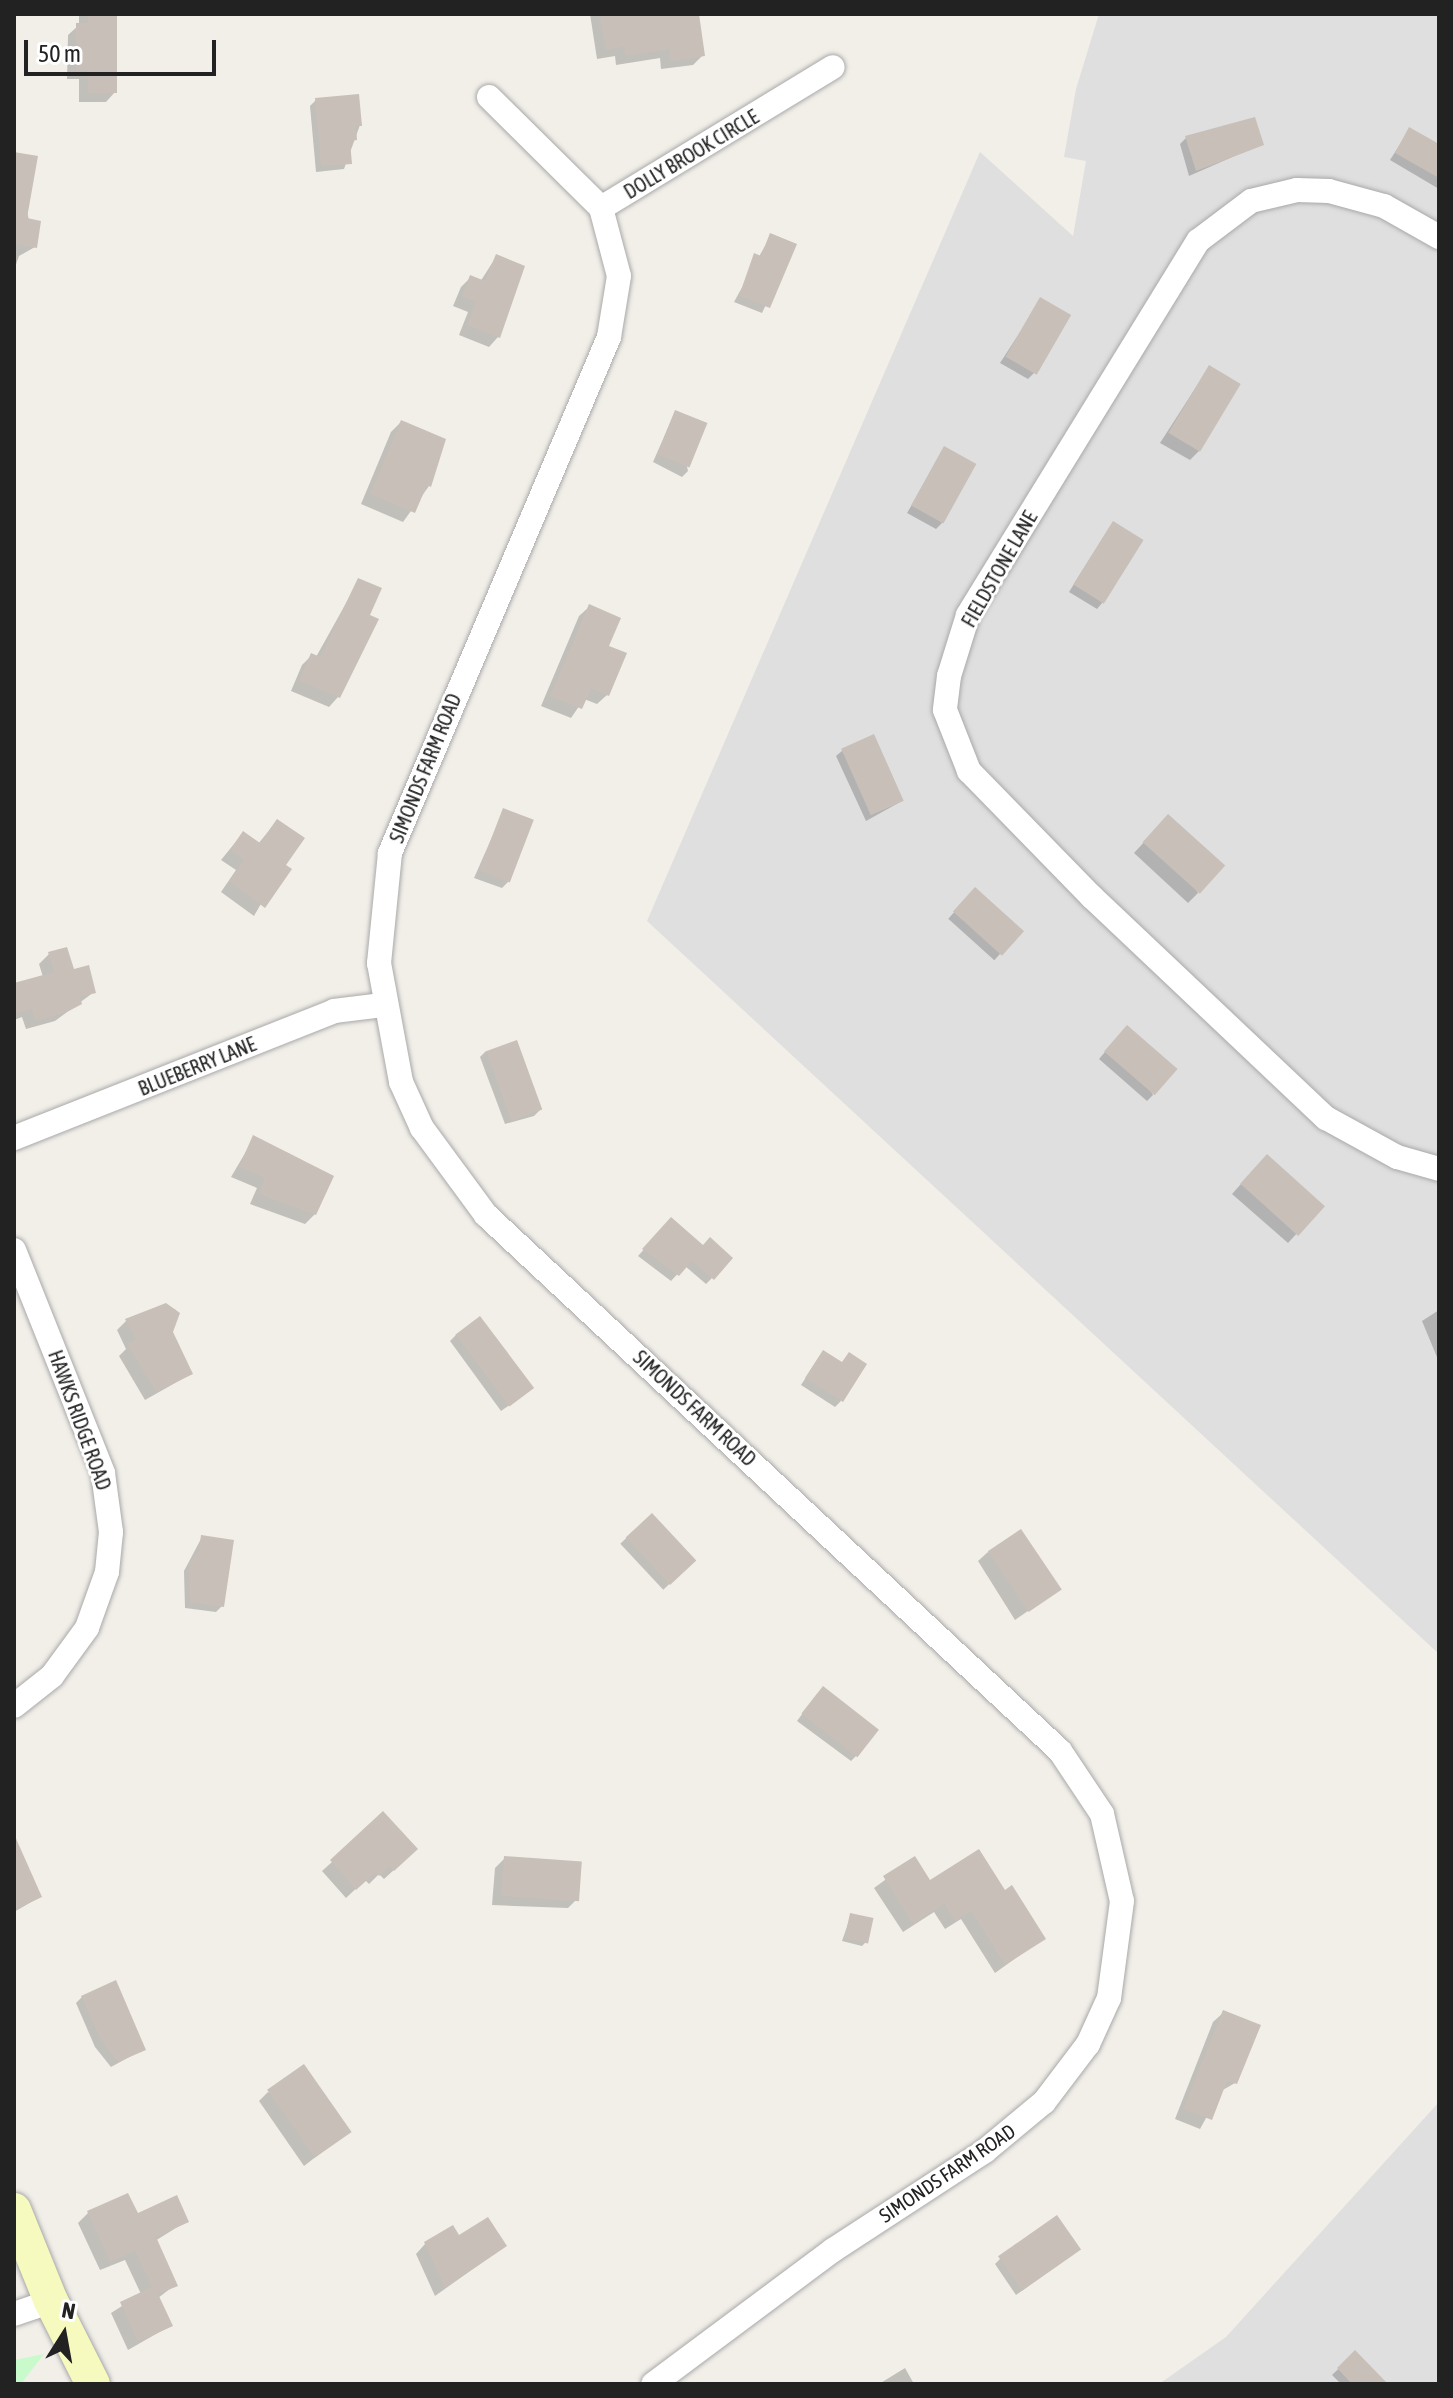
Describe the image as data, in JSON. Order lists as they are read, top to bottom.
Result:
{
  "streets": {
    "street": [
      "DOLLY BROOK CIRCLE",
      "FIELDSTONE LANE",
      "SIMONDS FARM ROAD",
      "BLUEBERRY LANE",
      "HAWKS RIDGE ROAD"
    ]
  },
  "crossings": [
    ["DOLLY BROOK CIRCLE", "SIMONDS FARM ROAD"],
    ["SIMONDS FARM ROAD", "BLUEBERRY LANE"]
  ],
  "scale_bar": "50 m",
  "north": "top"
}
